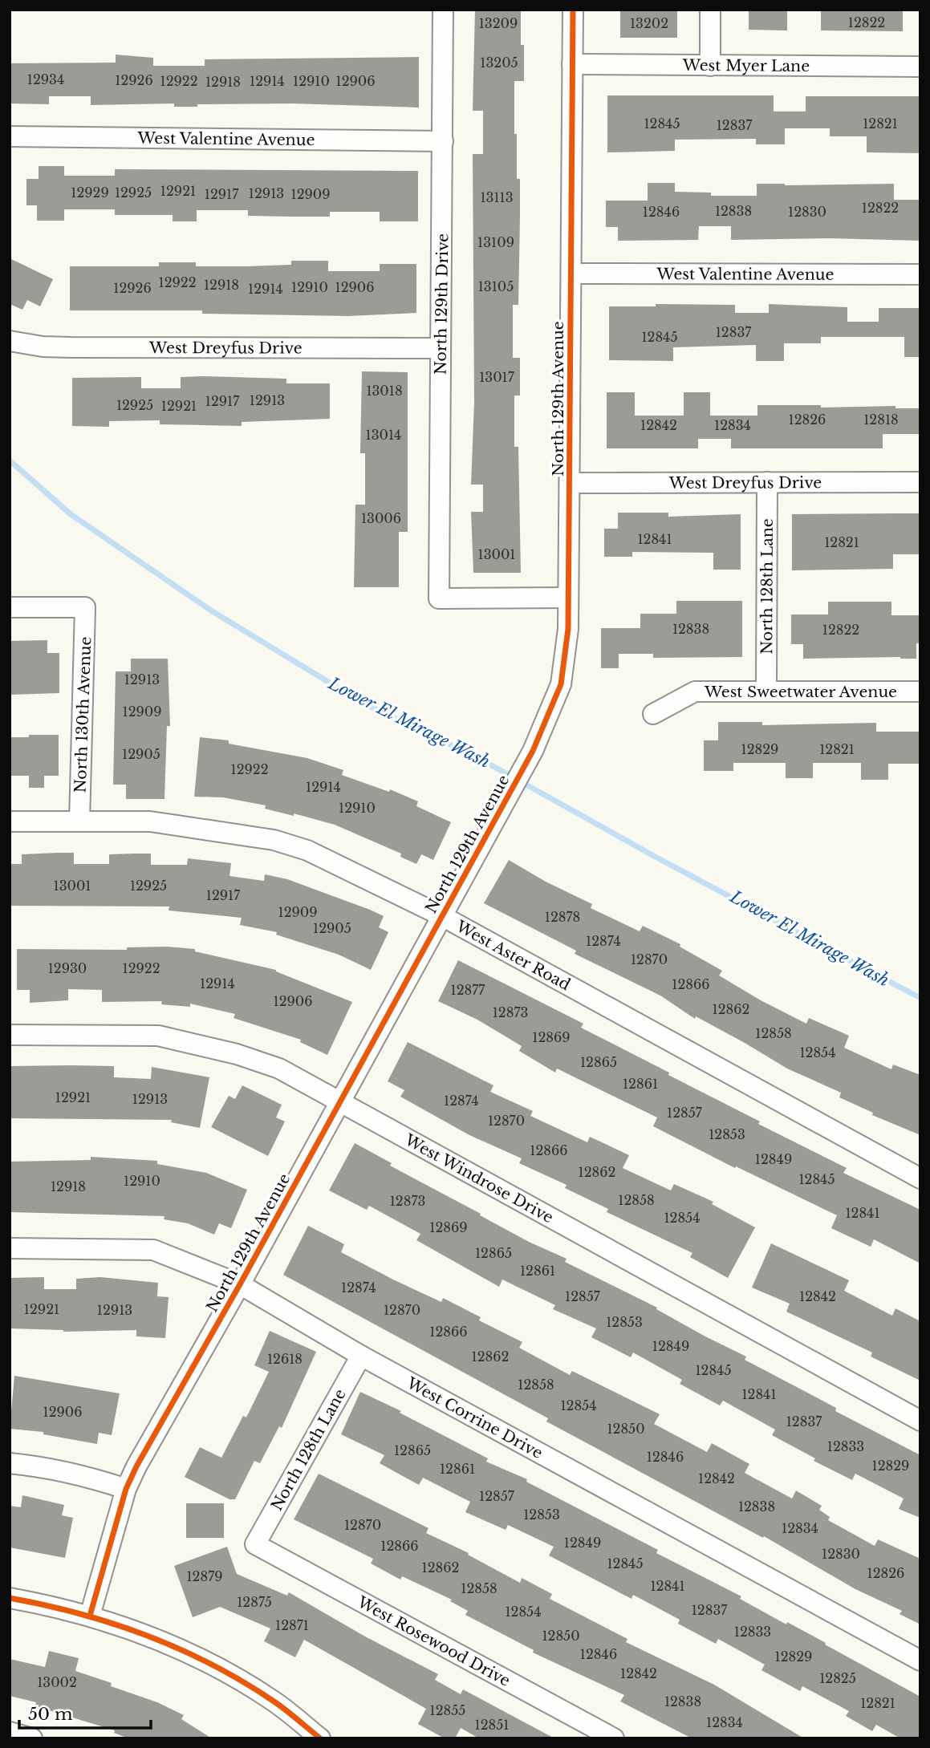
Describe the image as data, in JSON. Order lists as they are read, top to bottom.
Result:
{
  "streets": {
    "street": [
      "West Myer Lane",
      "West Valentine Avenue",
      "North 129th Drive",
      "West Dreyfus Drive",
      "North 129th Avenue",
      "North 128th Lane",
      "West Sweetwater Avenue",
      "North 130th Avenue",
      "West Aster Road",
      "West Windrose Drive",
      "West Corrine Drive",
      "West Rosewood Drive"
    ]
  },
  "crossings": [
    ["West Myer Lane", "North 129th Avenue"],
    ["West Valentine Avenue", "North 129th Drive"],
    ["West Valentine Avenue", "North 129th Avenue"],
    ["North 129th Drive", "West Dreyfus Drive"],
    ["North 129th Drive", "North 129th Avenue"],
    ["West Dreyfus Drive", "North 129th Avenue"],
    ["West Dreyfus Drive", "North 128th Lane"],
    ["North 129th Avenue", "West Aster Road"],
    ["North 129th Avenue", "West Windrose Drive"],
    ["North 129th Avenue", "West Corrine Drive"],
    ["North 128th Lane", "West Sweetwater Avenue"],
    ["North 128th Lane", "West Corrine Drive"],
    ["North 128th Lane", "West Rosewood Drive"],
    ["North 130th Avenue", "West Aster Road"]
  ],
  "water": ["Lower El Mirage Wash"],
  "house_numbers": [
    "12822",
    "13209",
    "13202",
    "13205",
    "12934",
    "12926",
    "12922",
    "12914",
    "12910",
    "12906",
    "12918",
    "12845",
    "12821",
    "12837",
    "12921",
    "12929",
    "12925",
    "12913",
    "12917",
    "12909",
    "13113",
    "12822",
    "12838",
    "12846",
    "12830",
    "13109",
    "12922",
    "12918",
    "13105",
    "12910",
    "12906",
    "12926",
    "12914",
    "12837",
    "12845",
    "13017",
    "13018",
    "12913",
    "12917",
    "12925",
    "12921",
    "12826",
    "12818",
    "12842",
    "12834",
    "13014",
    "13006",
    "12841",
    "12821",
    "13001",
    "12838",
    "12822",
    "12913",
    "12909",
    "12829",
    "12821",
    "12905",
    "12922",
    "12914",
    "12910",
    "13001",
    "12925",
    "12917",
    "12909",
    "12878",
    "12905",
    "12874",
    "12870",
    "12930",
    "12922",
    "12914",
    "12866",
    "12877",
    "12906",
    "12862",
    "12873",
    "12858",
    "12869",
    "12854",
    "12865",
    "12861",
    "12921",
    "12913",
    "12874",
    "12857",
    "12870",
    "12853",
    "12866",
    "12849",
    "12862",
    "12845",
    "12910",
    "12918",
    "12858",
    "12873",
    "12841",
    "12854",
    "12869",
    "12865",
    "12861",
    "12874",
    "12857",
    "12842",
    "12921",
    "12913",
    "12870",
    "12853",
    "12866",
    "12849",
    "12862",
    "12618",
    "12845",
    "12858",
    "12841",
    "12854",
    "12906",
    "12837",
    "12850",
    "12833",
    "12865",
    "12846",
    "12829",
    "12861",
    "12842",
    "12857",
    "12838",
    "12853",
    "12870",
    "12834",
    "12849",
    "12866",
    "12830",
    "12845",
    "12862",
    "12826",
    "12879",
    "12841",
    "12858",
    "12875",
    "12837",
    "12854",
    "12871",
    "12833",
    "12850",
    "12846",
    "12829",
    "12842",
    "12825",
    "13002",
    "12838",
    "12821",
    "12855",
    "12834",
    "12851"
  ],
  "scale_bar": "50 m"
}
